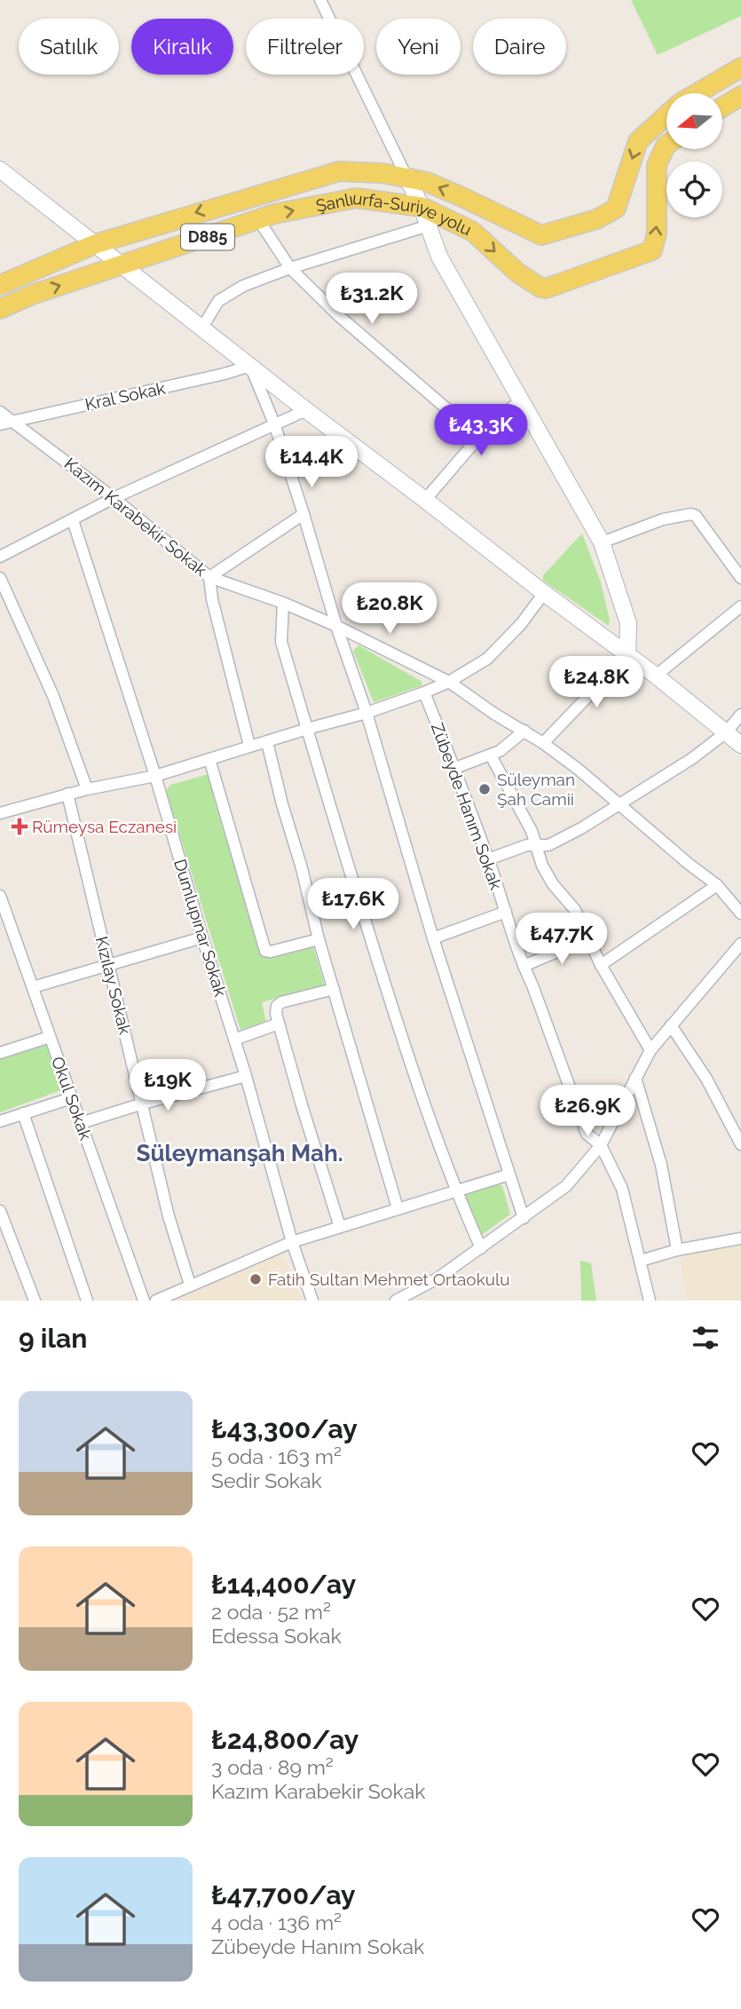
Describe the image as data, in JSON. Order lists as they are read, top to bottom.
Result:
{
  "streets": {
    "main road": ["Şanlıurfa-Suriye yolu", "D885"],
    "street": [
      "Kral Sokak",
      "Kazım Karabekir Sokak",
      "Zübeyde Hanım Sokak",
      "Dumlupınar Sokak",
      "Kızılay Sokak",
      "Okul Sokak"
    ]
  },
  "crossings": [
    ["Kral Sokak", "Kazım Karabekir Sokak"]
  ],
  "districts": ["Süleymanşah Mah."],
  "places": {
    "other": ["Süleyman Şah Camii", "Fatih Sultan Mehmet Ortaokulu"],
    "health": ["Rümeysa Eczanesi"]
  },
  "north": "left",
  "page": {
    "chip": [
      "Satılık",
      "Kiralık",
      "Filtreler",
      "Yeni",
      "Daire"
    ],
    "price": [
      "₺31.2K",
      "₺43.3K",
      "₺14.4K",
      "₺20.8K",
      "₺24.8K",
      "₺17.6K",
      "₺47.7K",
      "₺19K",
      "₺26.9K"
    ],
    "heading": "9 ilan",
    "list": [
      {
        "name": "₺43,300/ay",
        "note": "5 oda · 163 m² · Sedir Sokak"
      },
      {
        "name": "₺14,400/ay",
        "note": "2 oda · 52 m² · Edessa Sokak"
      },
      {
        "name": "₺24,800/ay",
        "note": "3 oda · 89 m² · Kazım Karabekir Sokak"
      },
      {
        "name": "₺47,700/ay",
        "note": "4 oda · 136 m² · Zübeyde Hanım Sokak"
      }
    ]
  }
}
